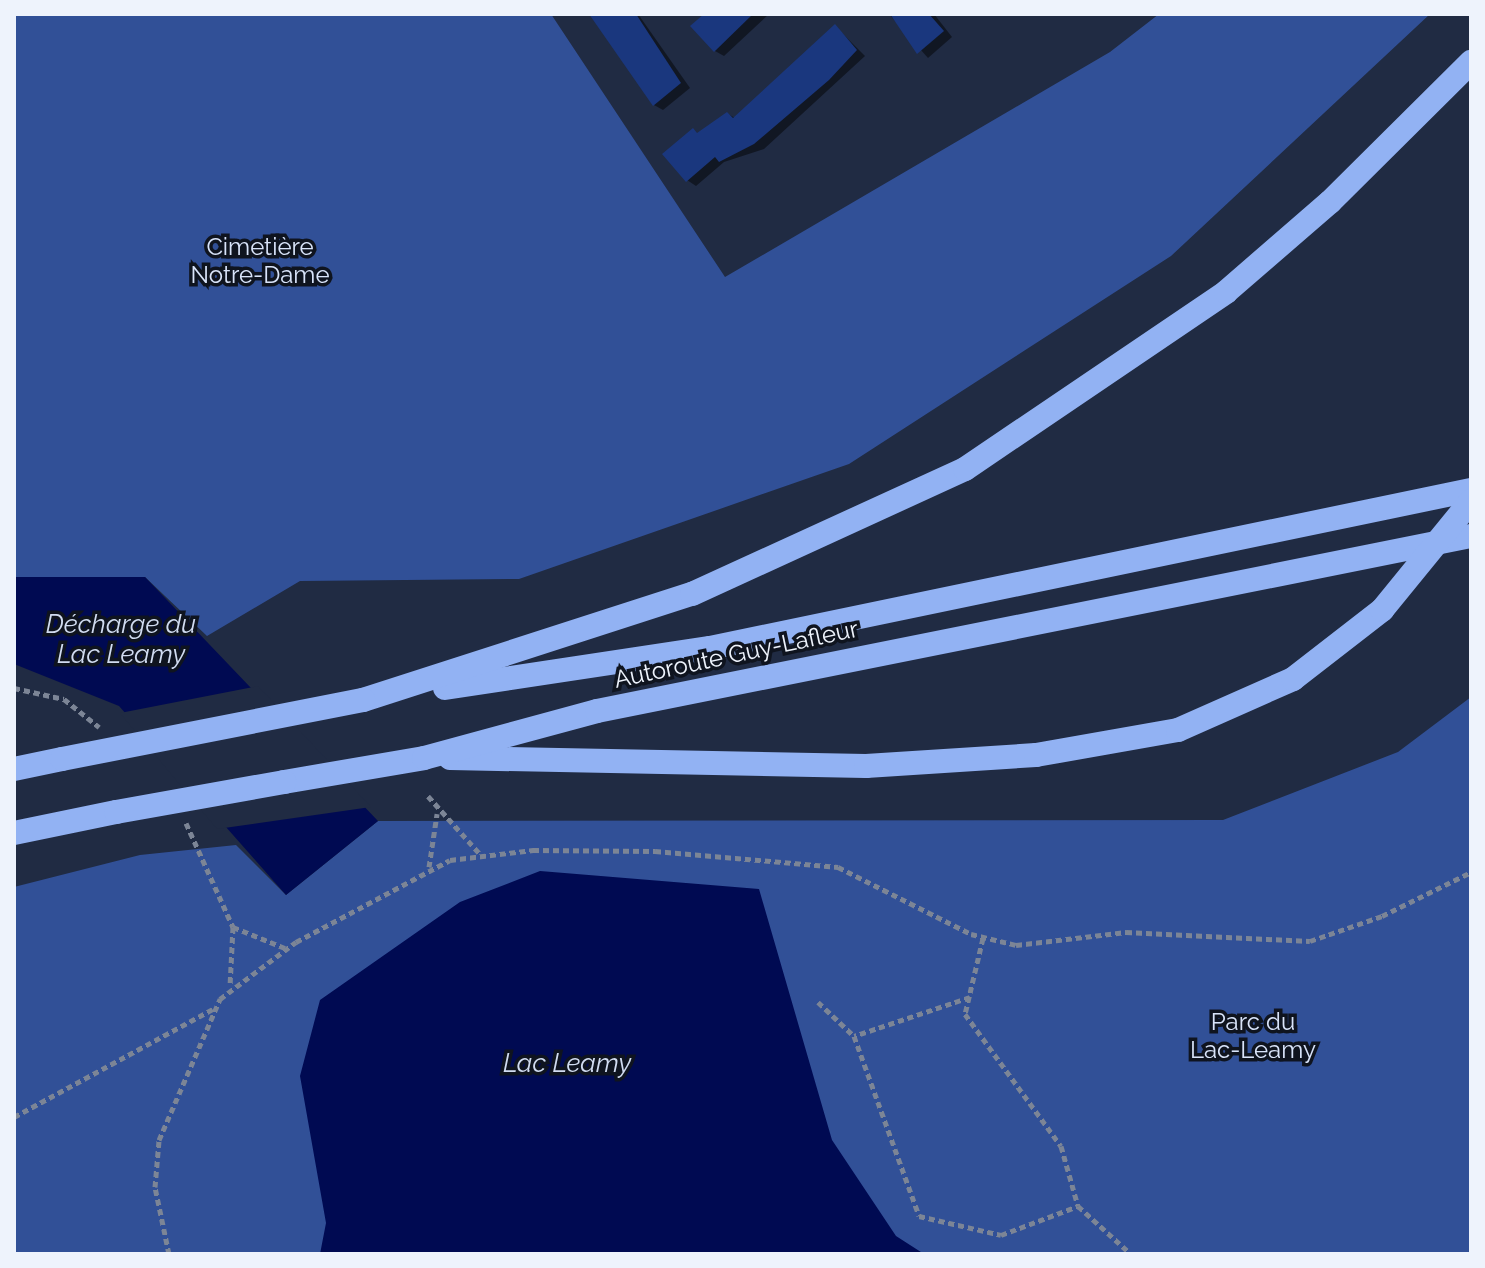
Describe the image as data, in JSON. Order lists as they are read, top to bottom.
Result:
{
  "streets": {
    "highway": ["Autoroute Guy-Lafleur"]
  },
  "water": ["Décharge du Lac Leamy", "Lac Leamy"],
  "parks": ["Cimetière Notre-Dame", "Parc du Lac-Leamy"]
}
